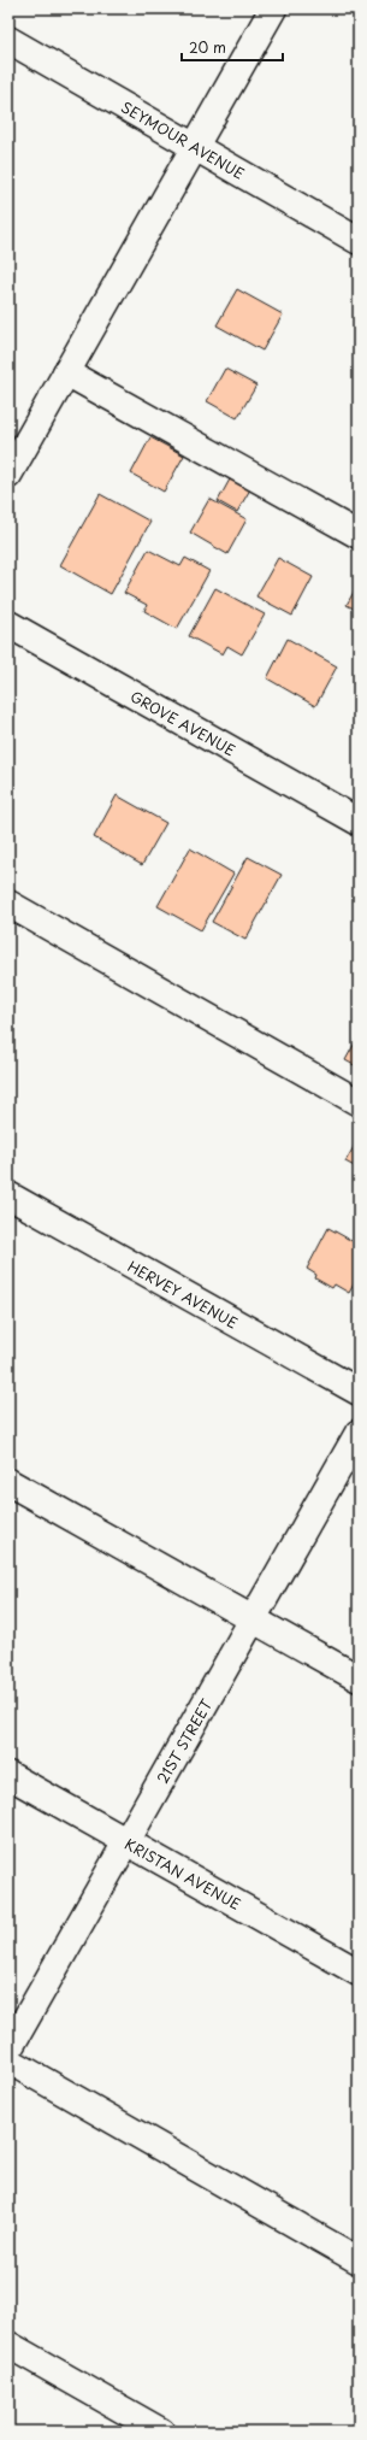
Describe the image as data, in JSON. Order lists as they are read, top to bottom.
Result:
{
  "streets": {
    "street": [
      "SEYMOUR AVENUE",
      "GROVE AVENUE",
      "HERVEY AVENUE",
      "21ST STREET",
      "KRISTAN AVENUE"
    ]
  },
  "crossings": [
    ["21ST STREET", "KRISTAN AVENUE"]
  ],
  "scale_bar": "20 m"
}
